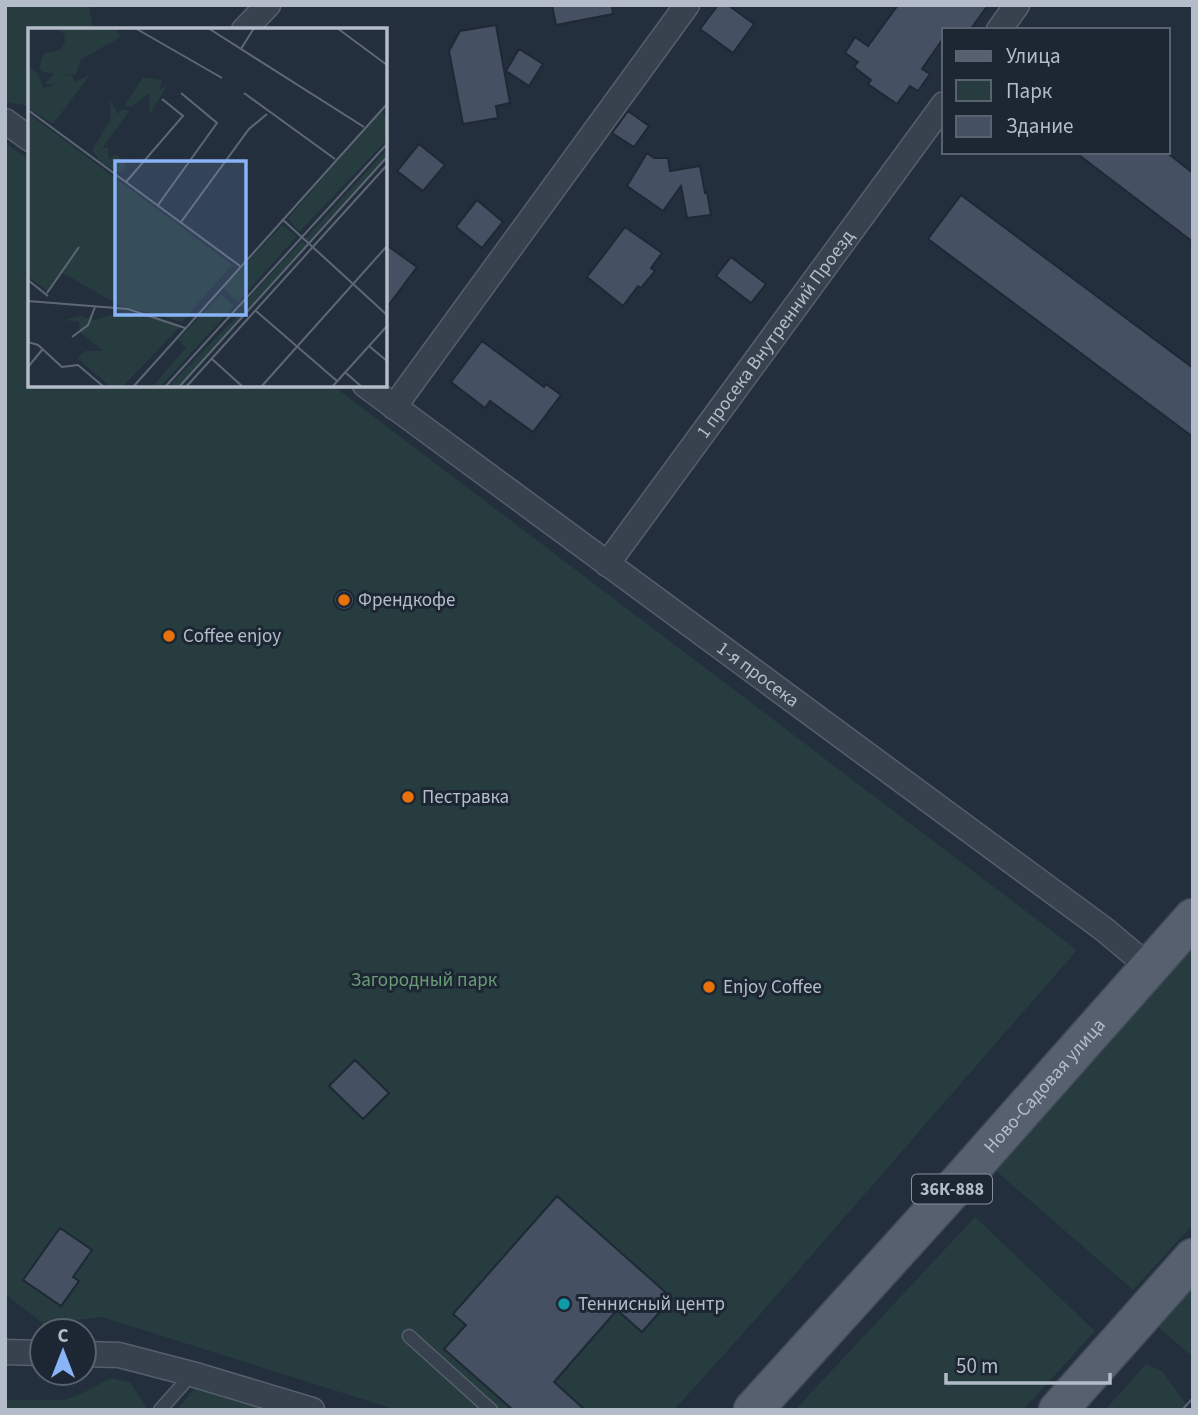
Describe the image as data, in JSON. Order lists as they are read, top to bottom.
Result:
{
  "streets": {
    "main road": ["Ново-Садовая улица", "36К-888"],
    "street": ["1 просека Внутренний Проезд", "1-я просека"]
  },
  "crossings": [
    ["1 просека Внутренний Проезд", "1-я просека"],
    ["1-я просека", "Ново-Садовая улица"]
  ],
  "parks": ["Загородный парк"],
  "places": [
    "Френдкофе",
    "Coffee enjoy",
    "Пестравка",
    "Enjoy Coffee",
    "Теннисный центр"
  ],
  "legend": ["Улица", "Парк", "Здание"],
  "scale_bar": "50 m",
  "north": "top"
}
